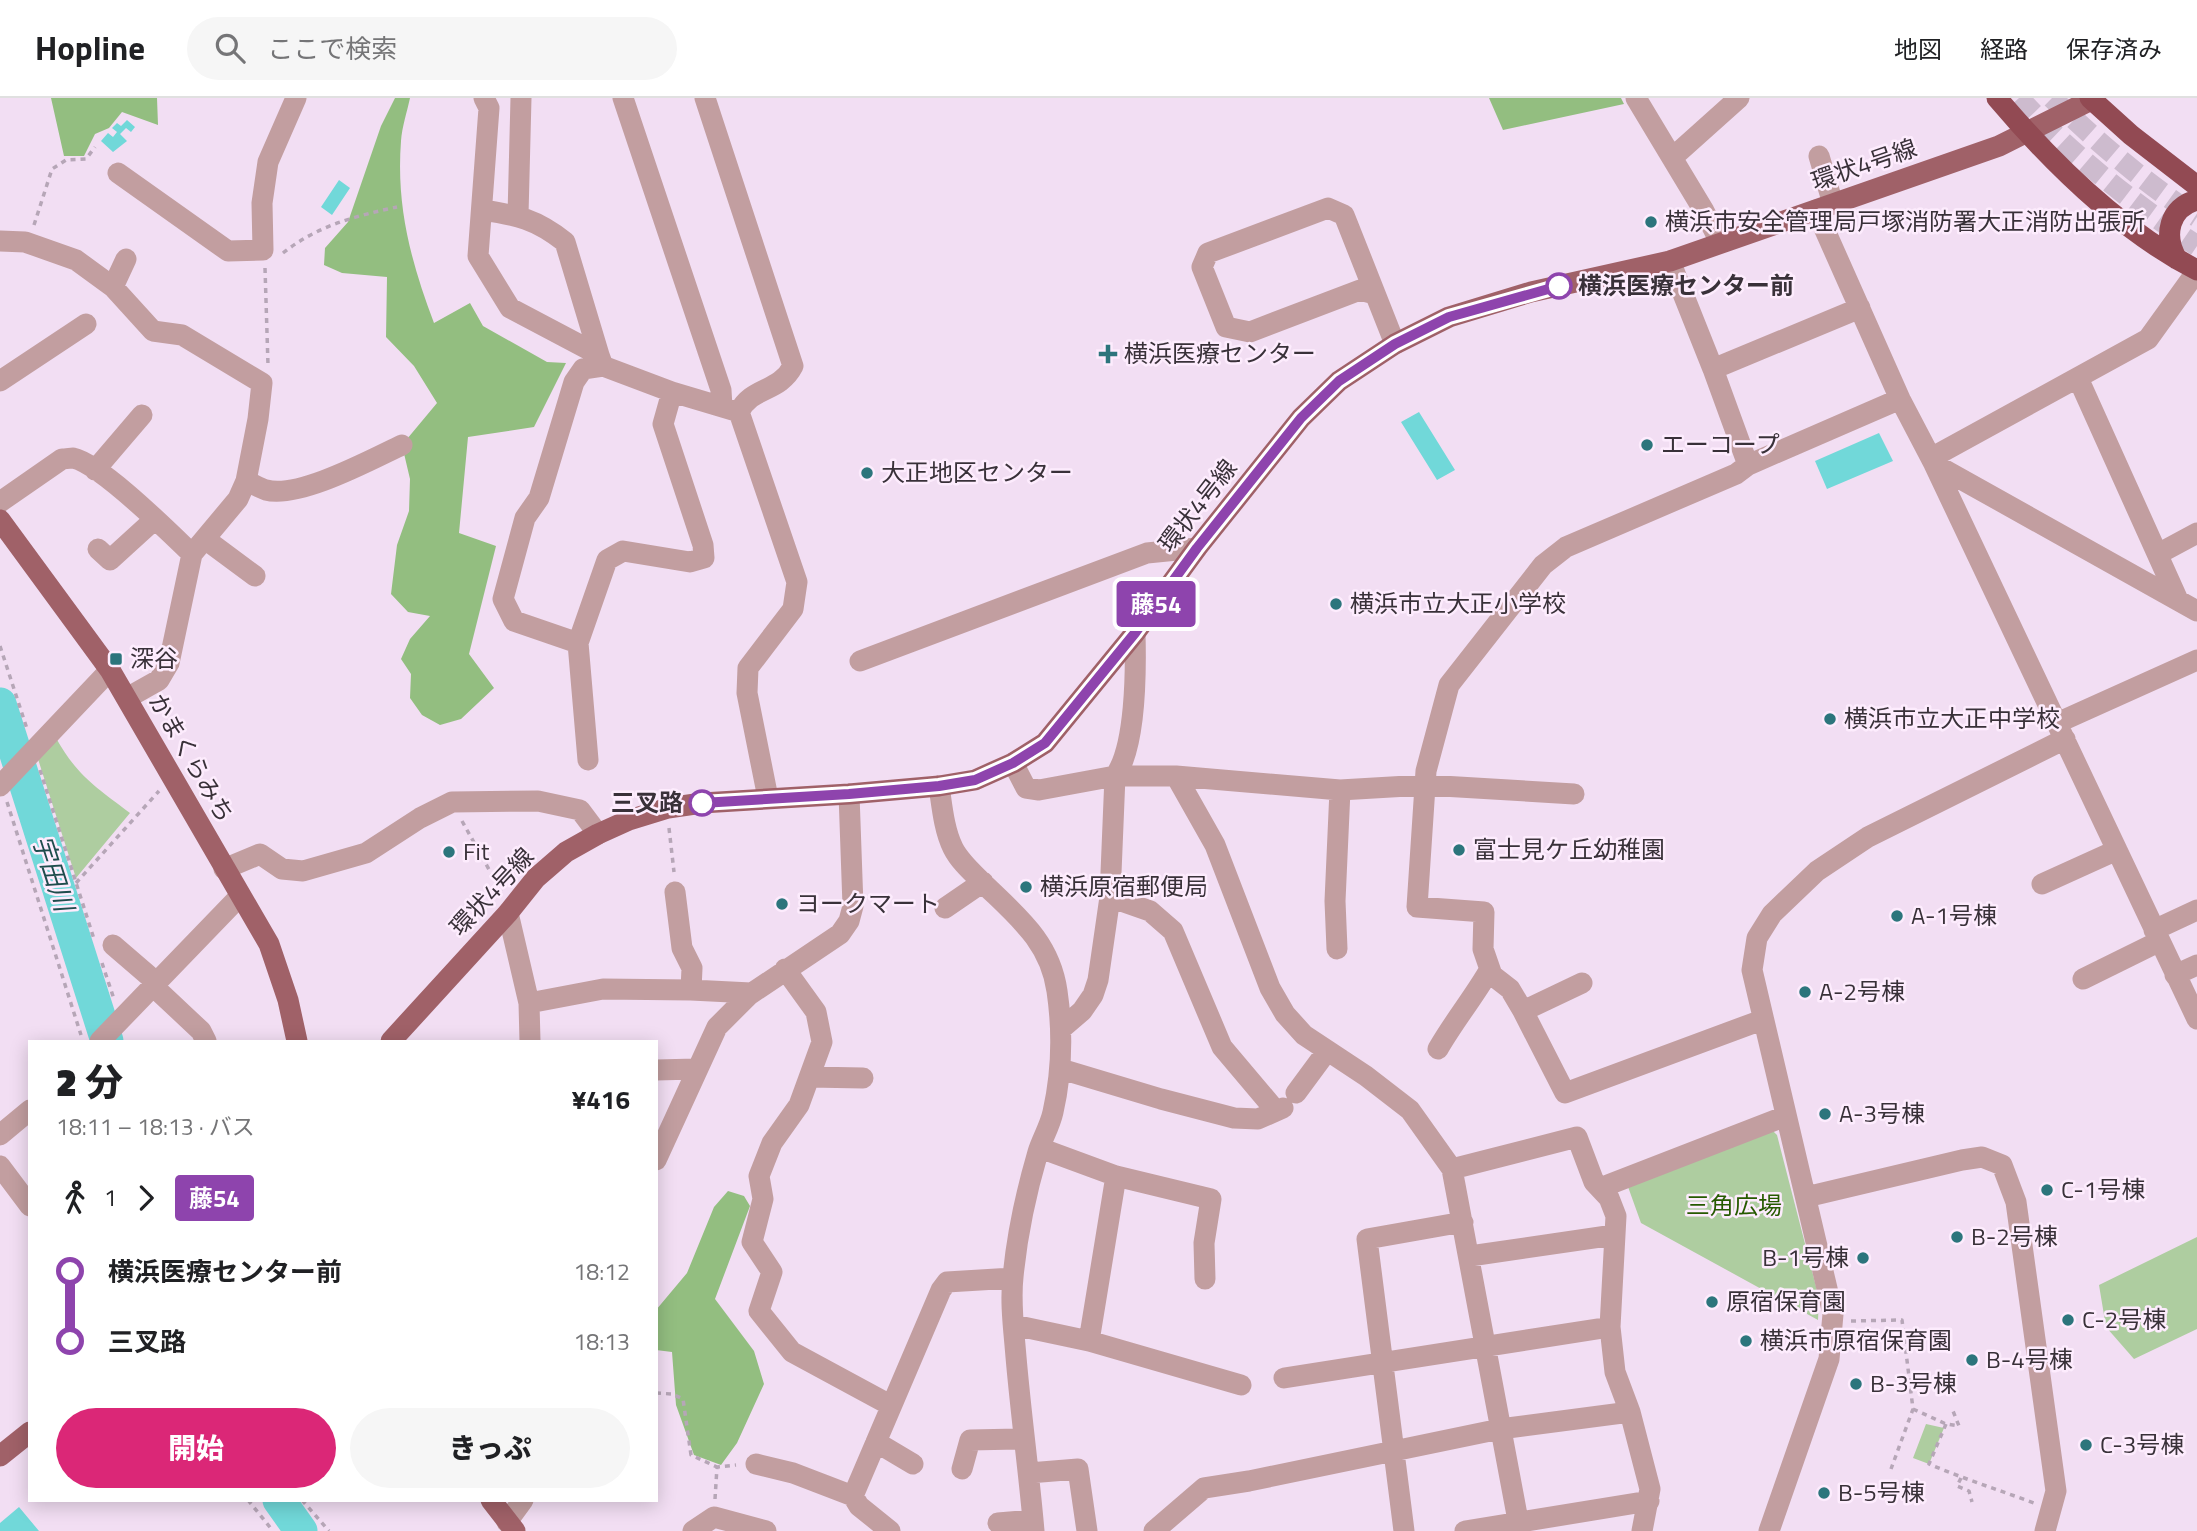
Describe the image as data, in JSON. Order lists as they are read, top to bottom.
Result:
{
  "streets": {
    "main road": ["環状4号線", "かまくらみち"]
  },
  "water": ["宇田川"],
  "parks": ["三角広場"],
  "places": {
    "other": [
      "横浜市安全管理局戸塚消防署大正消防出張所",
      "横浜医療センター前",
      "エーコープ",
      "大正地区センター",
      "横浜市立大正小学校",
      "横浜市立大正中学校",
      "三叉路",
      "富士見ケ丘幼稚園",
      "Fit",
      "横浜原宿郵便局",
      "ヨークマート",
      "A-1号棟",
      "A-2号棟",
      "A-3号棟",
      "C-1号棟",
      "B-2号棟",
      "B-1号棟",
      "原宿保育園",
      "C-2号棟",
      "横浜市原宿保育園",
      "B-4号棟",
      "B-3号棟",
      "C-3号棟",
      "B-5号棟"
    ],
    "health": ["横浜医療センター"],
    "transit": ["深谷"]
  },
  "lines": ["bus line 藤54"],
  "page": {
    "header": "Hopline",
    "search": "ここで検索",
    "nav": ["地図", "経路", "保存済み"],
    "on_map": "藤54",
    "heading": ["2 分", "18:11 – 18:13 · バス", "¥416"],
    "legs": ["1", "藤54"],
    "list": [
      {
        "name": "横浜医療センター前",
        "value": "18:12"
      },
      {
        "name": "三叉路",
        "value": "18:13"
      }
    ],
    "buttons": ["開始", "きっぷ"]
  }
}
